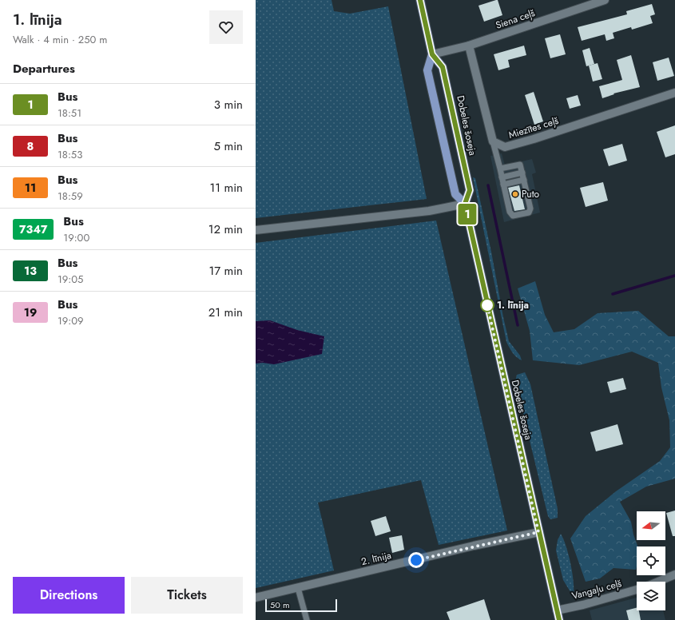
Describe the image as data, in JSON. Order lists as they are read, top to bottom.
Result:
{
  "streets": {
    "main road": ["Dobeles šoseja"],
    "street": [
      "Siena ceļš",
      "Miezītes ceļš",
      "2. līnija",
      "Vangaļu ceļš"
    ]
  },
  "crossings": [
    ["Siena ceļš", "Dobeles šoseja"],
    ["Dobeles šoseja", "2. līnija"],
    ["Dobeles šoseja", "Vangaļu ceļš"]
  ],
  "places": ["Puto", "1. līnija"],
  "lines": ["bus line 1"],
  "scale_bar": "50 m",
  "north": "left",
  "page": {
    "heading": [
      ["1. līnija", "Walk · 4 min · 250 m"],
      "Departures"
    ],
    "on_map": "1",
    "list": [
      {
        "mark": "1",
        "name": "Bus",
        "note": "18:51",
        "value": "3 min"
      },
      {
        "mark": "8",
        "name": "Bus",
        "note": "18:53",
        "value": "5 min"
      },
      {
        "mark": "11",
        "name": "Bus",
        "note": "18:59",
        "value": "11 min"
      },
      {
        "mark": "7347",
        "name": "Bus",
        "note": "19:00",
        "value": "12 min"
      },
      {
        "mark": "13",
        "name": "Bus",
        "note": "19:05",
        "value": "17 min"
      },
      {
        "mark": "19",
        "name": "Bus",
        "note": "19:09",
        "value": "21 min"
      }
    ],
    "buttons": ["Directions", "Tickets"],
    "scale": "50 m"
  }
}
